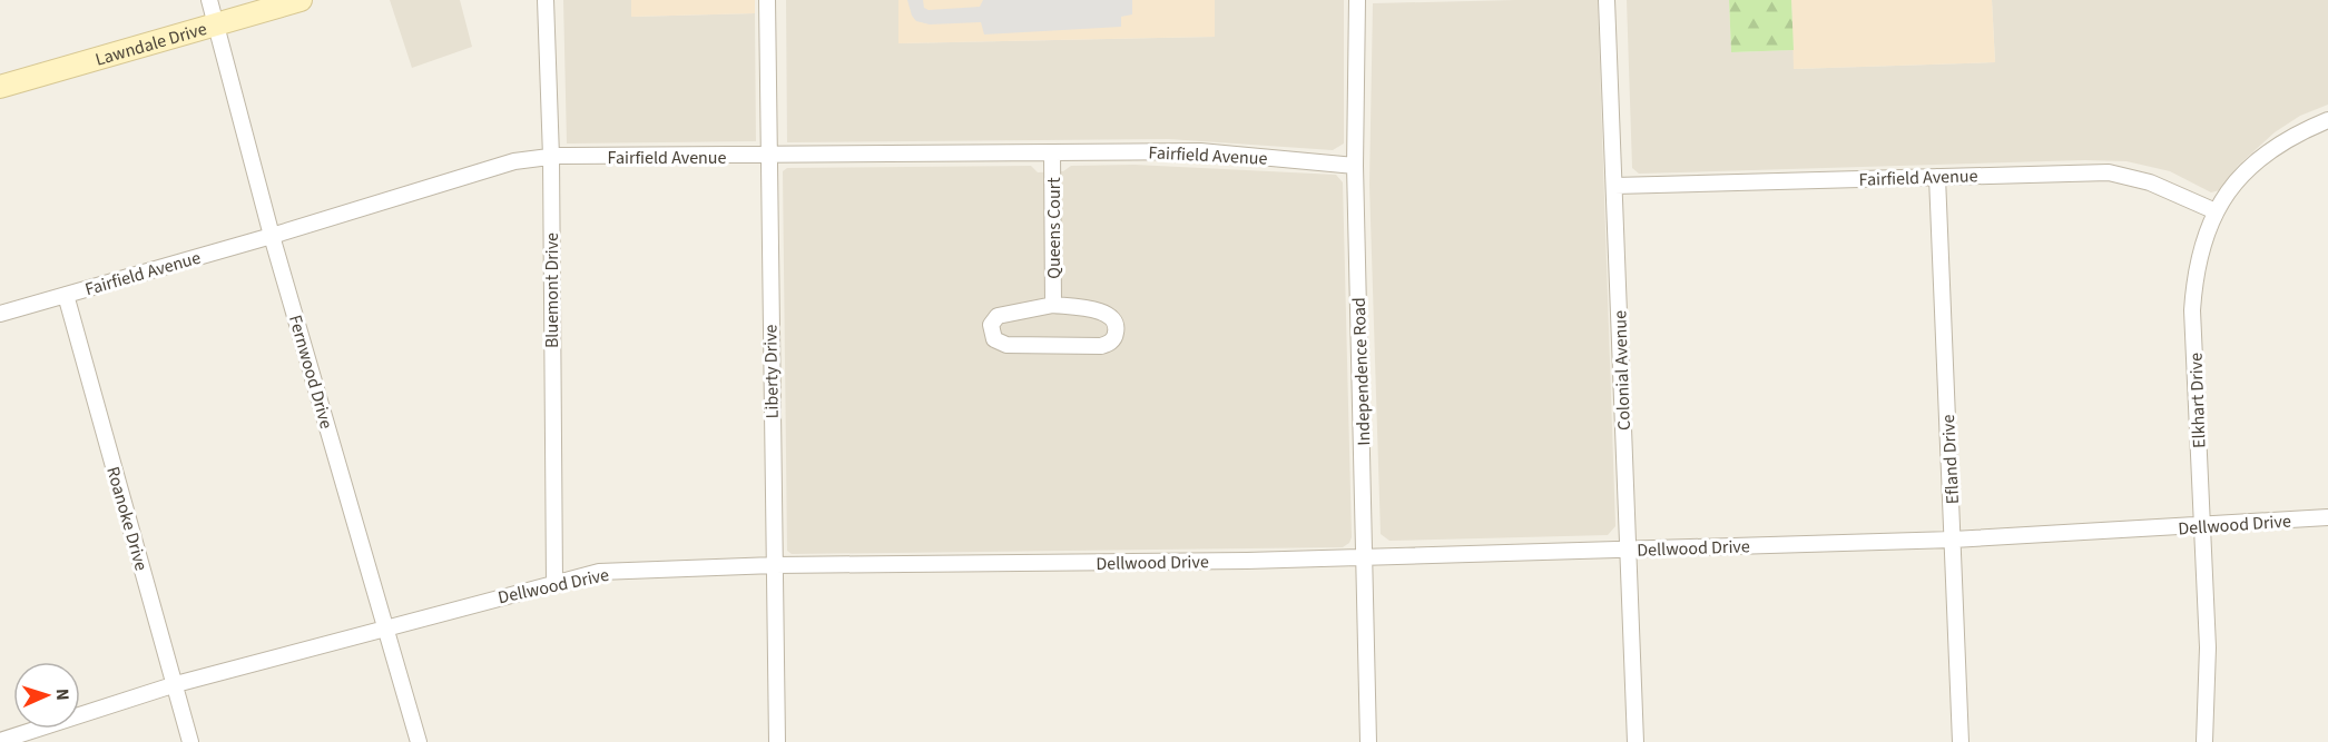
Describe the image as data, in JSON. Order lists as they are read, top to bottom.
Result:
{
  "streets": {
    "main road": ["Lawndale Drive"],
    "street": [
      "Fairfield Avenue",
      "Queens Court",
      "Bluemont Drive",
      "Colonial Avenue",
      "Fernwood Drive",
      "Liberty Drive",
      "Independence Road",
      "Elkhart Drive",
      "Efland Drive",
      "Roanoke Drive",
      "Dellwood Drive"
    ]
  },
  "crossings": [
    ["Lawndale Drive", "Fernwood Drive"],
    ["Fairfield Avenue", "Queens Court"],
    ["Fairfield Avenue", "Bluemont Drive"],
    ["Fairfield Avenue", "Colonial Avenue"],
    ["Fairfield Avenue", "Fernwood Drive"],
    ["Fairfield Avenue", "Liberty Drive"],
    ["Fairfield Avenue", "Independence Road"],
    ["Fairfield Avenue", "Elkhart Drive"],
    ["Fairfield Avenue", "Efland Drive"],
    ["Fairfield Avenue", "Roanoke Drive"],
    ["Bluemont Drive", "Dellwood Drive"],
    ["Colonial Avenue", "Dellwood Drive"],
    ["Fernwood Drive", "Dellwood Drive"],
    ["Liberty Drive", "Dellwood Drive"],
    ["Independence Road", "Dellwood Drive"],
    ["Elkhart Drive", "Dellwood Drive"],
    ["Efland Drive", "Dellwood Drive"],
    ["Roanoke Drive", "Dellwood Drive"]
  ],
  "north": "right"
}
